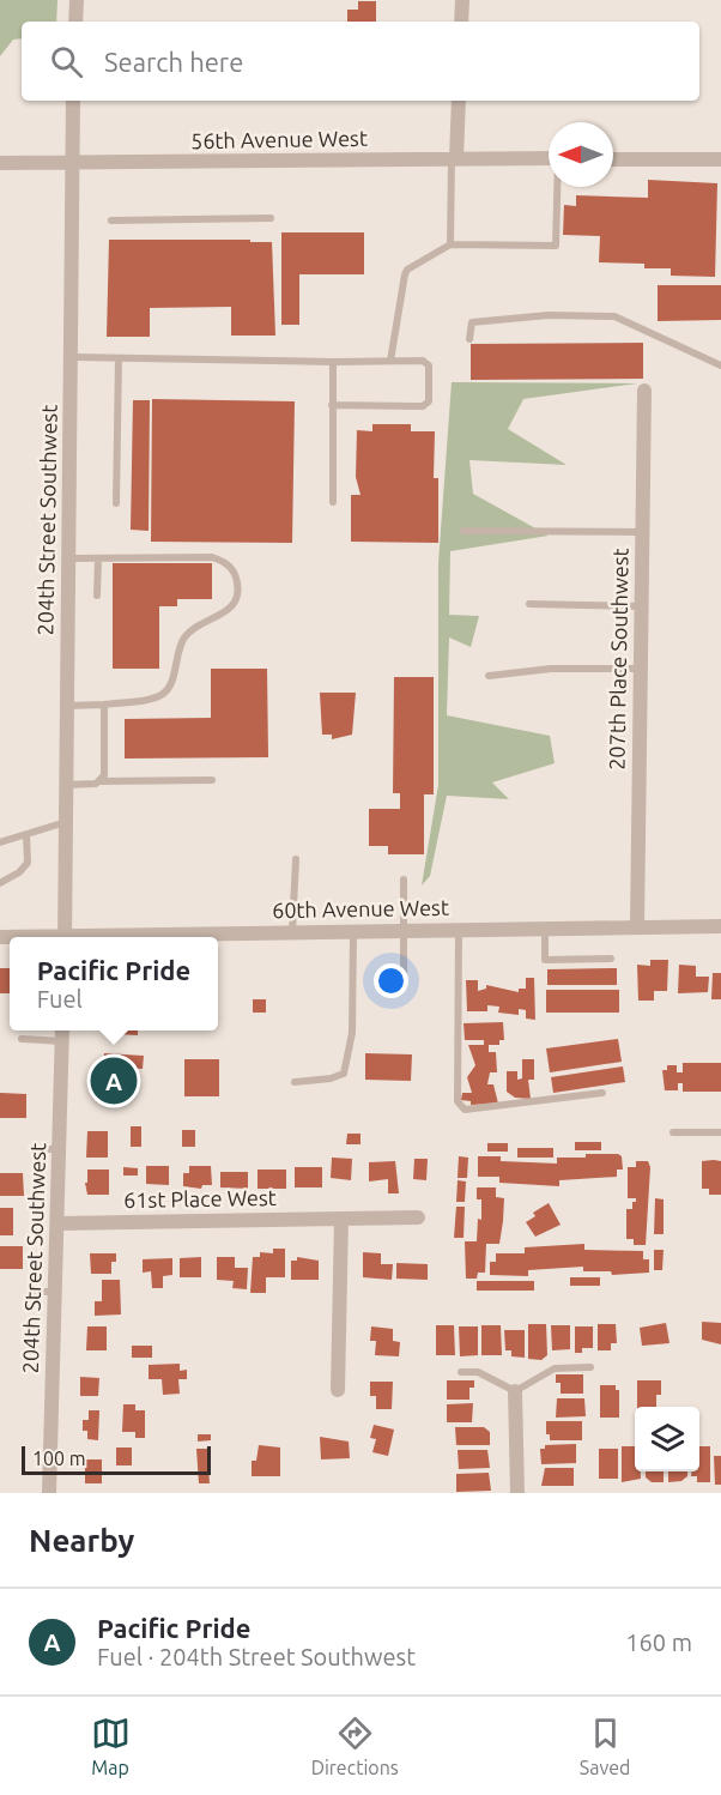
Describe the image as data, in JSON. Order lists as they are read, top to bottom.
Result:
{
  "streets": {
    "street": [
      "56th Avenue West",
      "204th Street Southwest",
      "207th Place Southwest",
      "60th Avenue West",
      "61st Place West"
    ]
  },
  "crossings": [
    ["56th Avenue West", "204th Street Southwest"],
    ["204th Street Southwest", "61st Place West"],
    ["207th Place Southwest", "60th Avenue West"]
  ],
  "scale_bar": "100 m",
  "north": "left",
  "page": {
    "search": "Search here",
    "popup": ["Pacific Pride", "Fuel"],
    "pins": "A",
    "scale": "100 m",
    "heading": "Nearby",
    "list": [
      {
        "mark": "A",
        "name": "Pacific Pride",
        "note": "Fuel · 204th Street Southwest",
        "value": "160 m"
      }
    ],
    "nav": ["Map", "Directions", "Saved"]
  }
}
